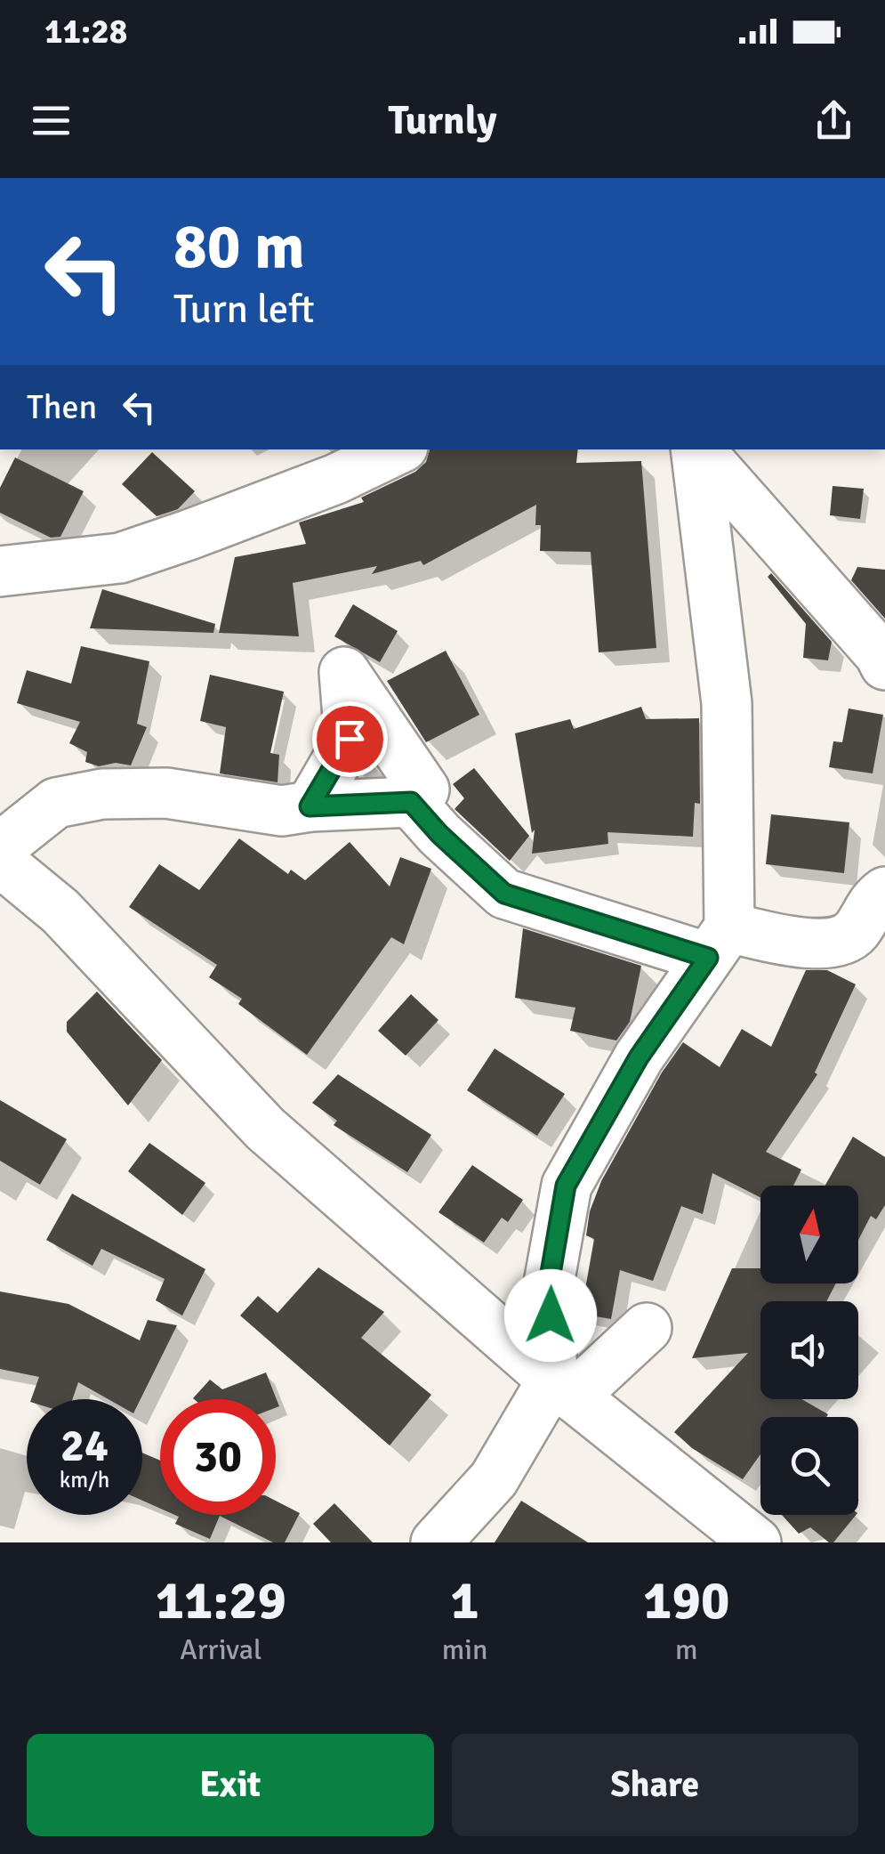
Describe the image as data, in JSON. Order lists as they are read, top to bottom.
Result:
{
  "north": "top",
  "page": {
    "status": "11:28",
    "header": "Turnly",
    "turn": ["80 m", "Turn left"],
    "then": "Then",
    "speed": "24 km/h",
    "limit": "30",
    "eta": [
      "11:29",
      "Arrival",
      "1",
      "min",
      "190",
      "m"
    ],
    "buttons": ["Exit", "Share"]
  }
}
